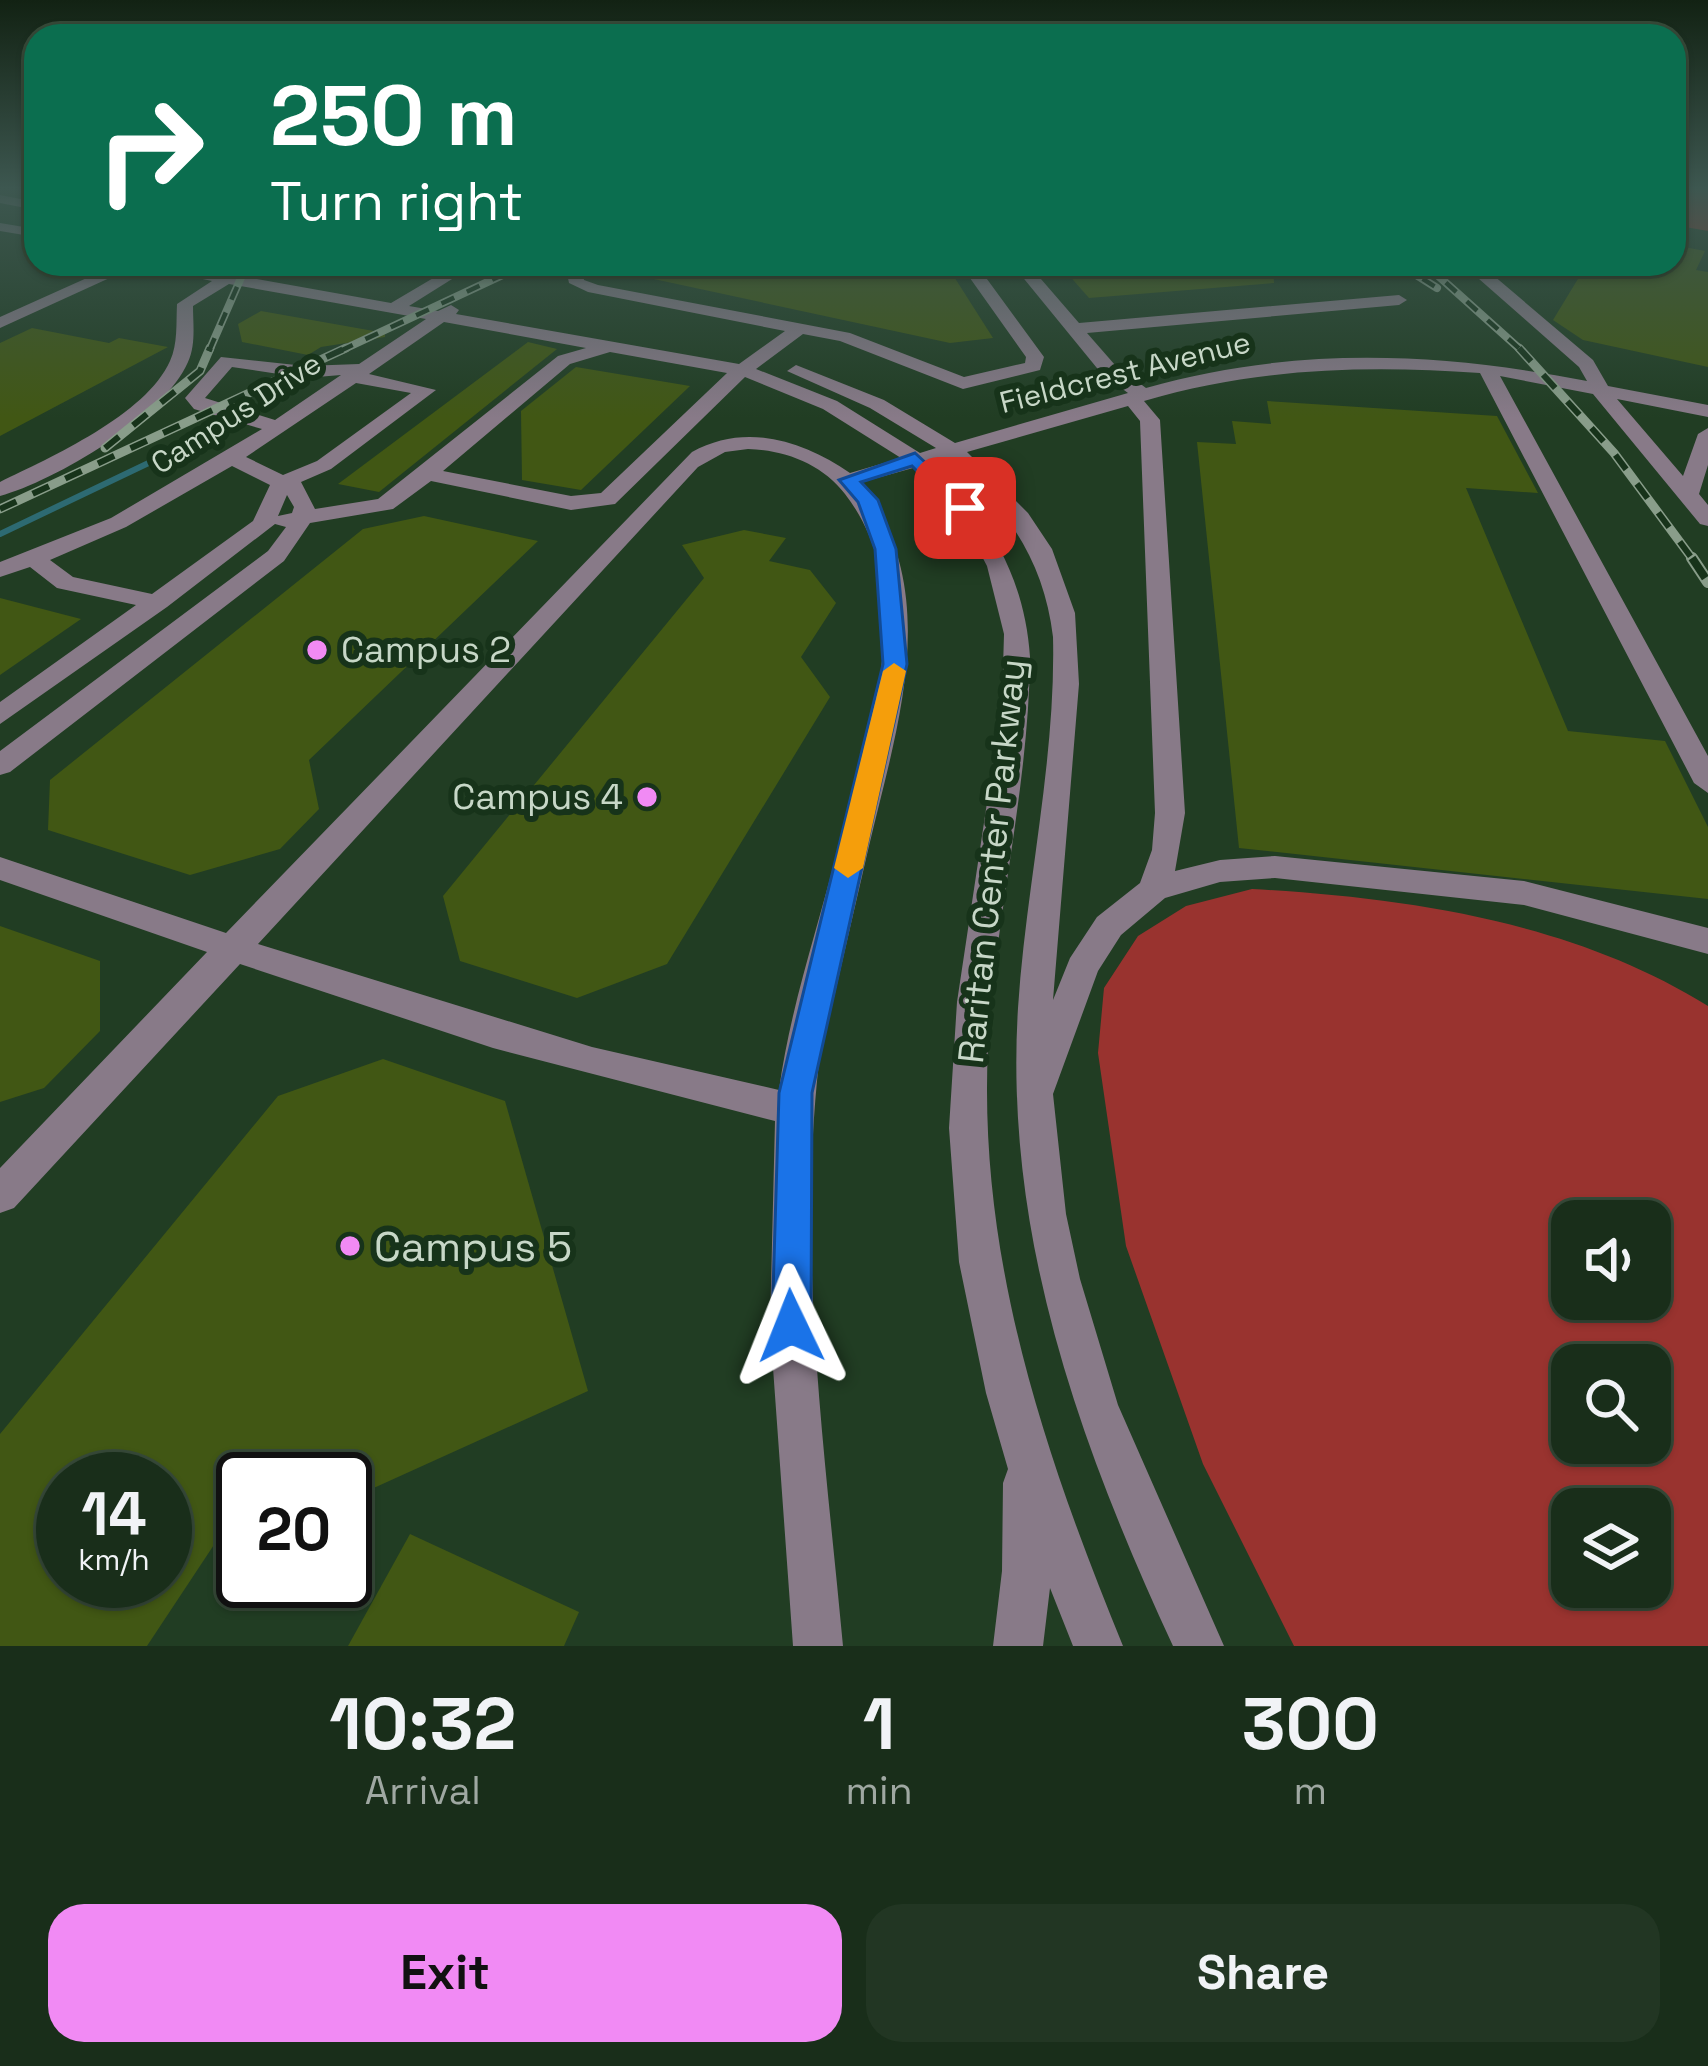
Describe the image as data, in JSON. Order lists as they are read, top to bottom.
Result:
{
  "streets": {
    "street": ["Fieldcrest Avenue", "Campus Drive", "Raritan Center Parkway"]
  },
  "crossings": [
    ["Fieldcrest Avenue", "Raritan Center Parkway"],
    ["Campus Drive", "Raritan Center Parkway"]
  ],
  "places": ["Campus 2", "Campus 4", "Campus 5"],
  "page": {
    "turn": ["250 m", "Turn right"],
    "speed": "14 km/h",
    "limit": "20",
    "eta": [
      "10:32",
      "Arrival",
      "1",
      "min",
      "300",
      "m"
    ],
    "buttons": ["Exit", "Share"]
  }
}
